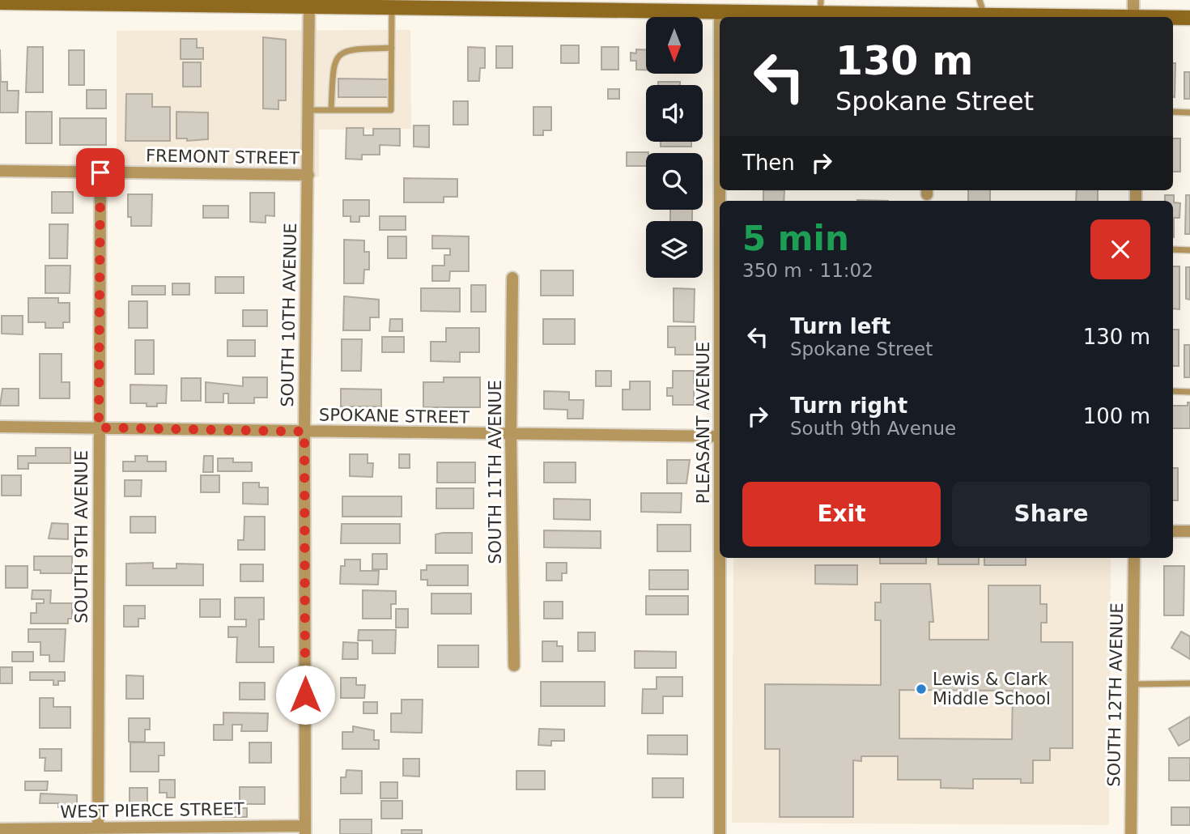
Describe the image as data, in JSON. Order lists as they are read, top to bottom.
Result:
{
  "streets": {
    "street": [
      "FREMONT STREET",
      "SOUTH 10TH AVENUE",
      "SPOKANE STREET",
      "PLEASANT AVENUE",
      "SOUTH 11TH AVENUE",
      "SOUTH 9TH AVENUE",
      "SOUTH 12TH AVENUE",
      "WEST PIERCE STREET"
    ]
  },
  "crossings": [
    ["FREMONT STREET", "SOUTH 10TH AVENUE"],
    ["FREMONT STREET", "SOUTH 9TH AVENUE"],
    ["SOUTH 10TH AVENUE", "SPOKANE STREET"],
    ["SOUTH 10TH AVENUE", "WEST PIERCE STREET"],
    ["SPOKANE STREET", "SOUTH 11TH AVENUE"],
    ["SPOKANE STREET", "SOUTH 9TH AVENUE"],
    ["SOUTH 9TH AVENUE", "WEST PIERCE STREET"]
  ],
  "places": ["Lewis & Clark Middle School"],
  "north": "bottom",
  "page": {
    "turn": ["130 m", "Spokane Street"],
    "then": "Then",
    "heading": ["5 min", "350 m · 11:02"],
    "list": [
      {
        "name": "Turn left",
        "note": "Spokane Street",
        "value": "130 m"
      },
      {
        "name": "Turn right",
        "note": "South 9th Avenue",
        "value": "100 m"
      }
    ],
    "buttons": ["Exit", "Share"]
  }
}
